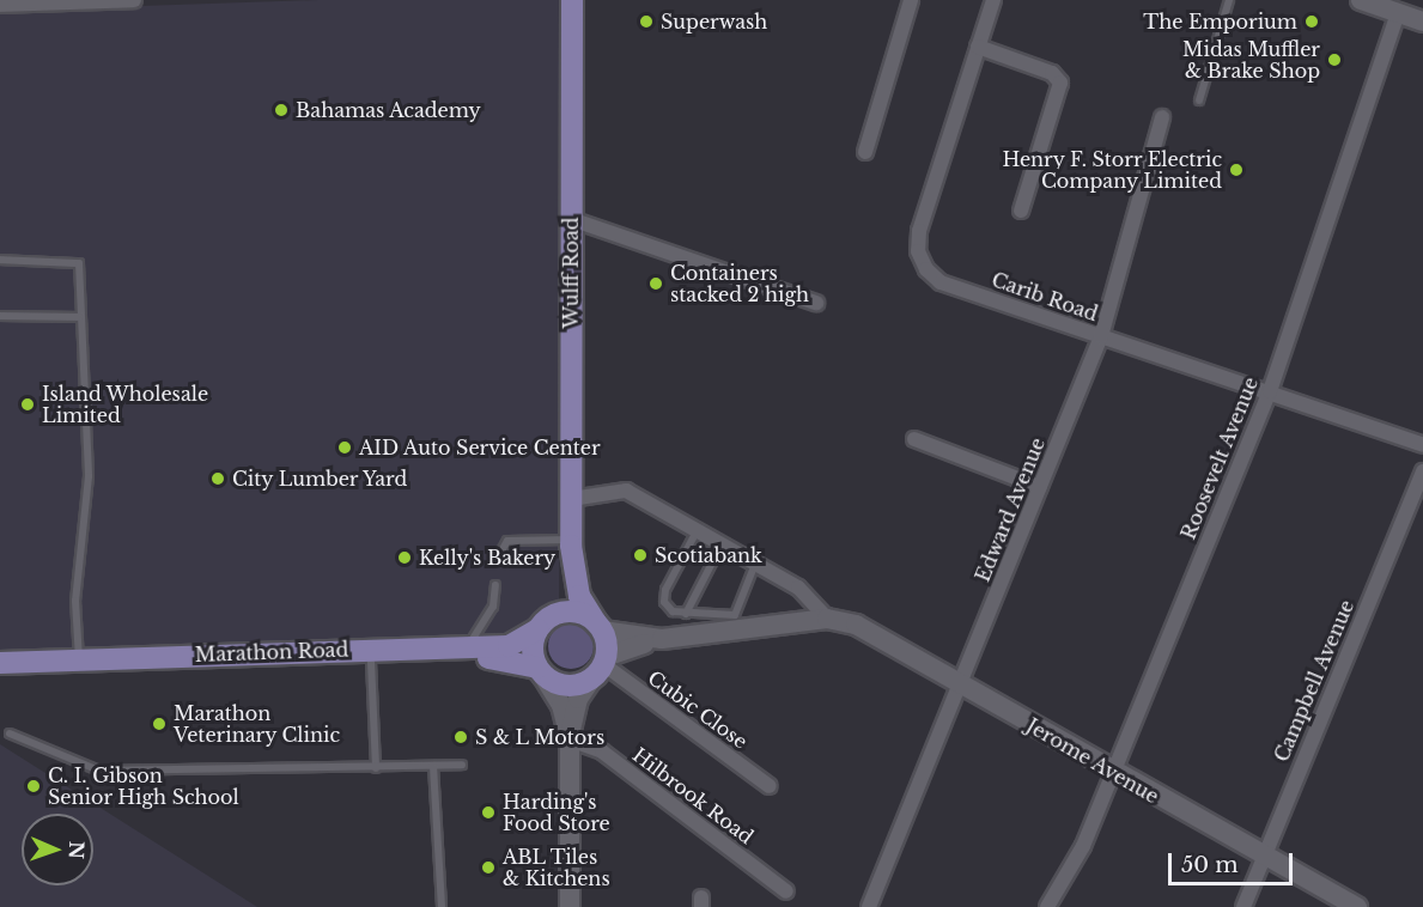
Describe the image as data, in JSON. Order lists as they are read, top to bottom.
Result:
{
  "streets": {
    "main road": ["Wulff Road", "Marathon Road"],
    "street": [
      "Carib Road",
      "Roosevelt Avenue",
      "Edward Avenue",
      "Campbell Avenue",
      "Cubic Close",
      "Jerome Avenue",
      "Hilbrook Road"
    ]
  },
  "crossings": [
    ["Wulff Road", "Marathon Road"],
    ["Wulff Road", "Cubic Close"],
    ["Wulff Road", "Jerome Avenue"],
    ["Carib Road", "Roosevelt Avenue"],
    ["Carib Road", "Edward Avenue"],
    ["Roosevelt Avenue", "Jerome Avenue"],
    ["Edward Avenue", "Jerome Avenue"],
    ["Marathon Road", "Cubic Close"],
    ["Marathon Road", "Jerome Avenue"],
    ["Campbell Avenue", "Jerome Avenue"],
    ["Cubic Close", "Jerome Avenue"]
  ],
  "places": [
    "Superwash",
    "The Emporium",
    "Midas Muffler & Brake Shop",
    "Bahamas Academy",
    "Henry F. Storr Electric Company Limited",
    "Containers stacked 2 high",
    "Island Wholesale Limited",
    "AID Auto Service Center",
    "City Lumber Yard",
    "Scotiabank",
    "Kelly's Bakery",
    "Marathon Veterinary Clinic",
    "S & L Motors",
    "C. I. Gibson Senior High School",
    "Harding's Food Store",
    "ABL Tiles & Kitchens"
  ],
  "scale_bar": "50 m",
  "north": "right"
}
